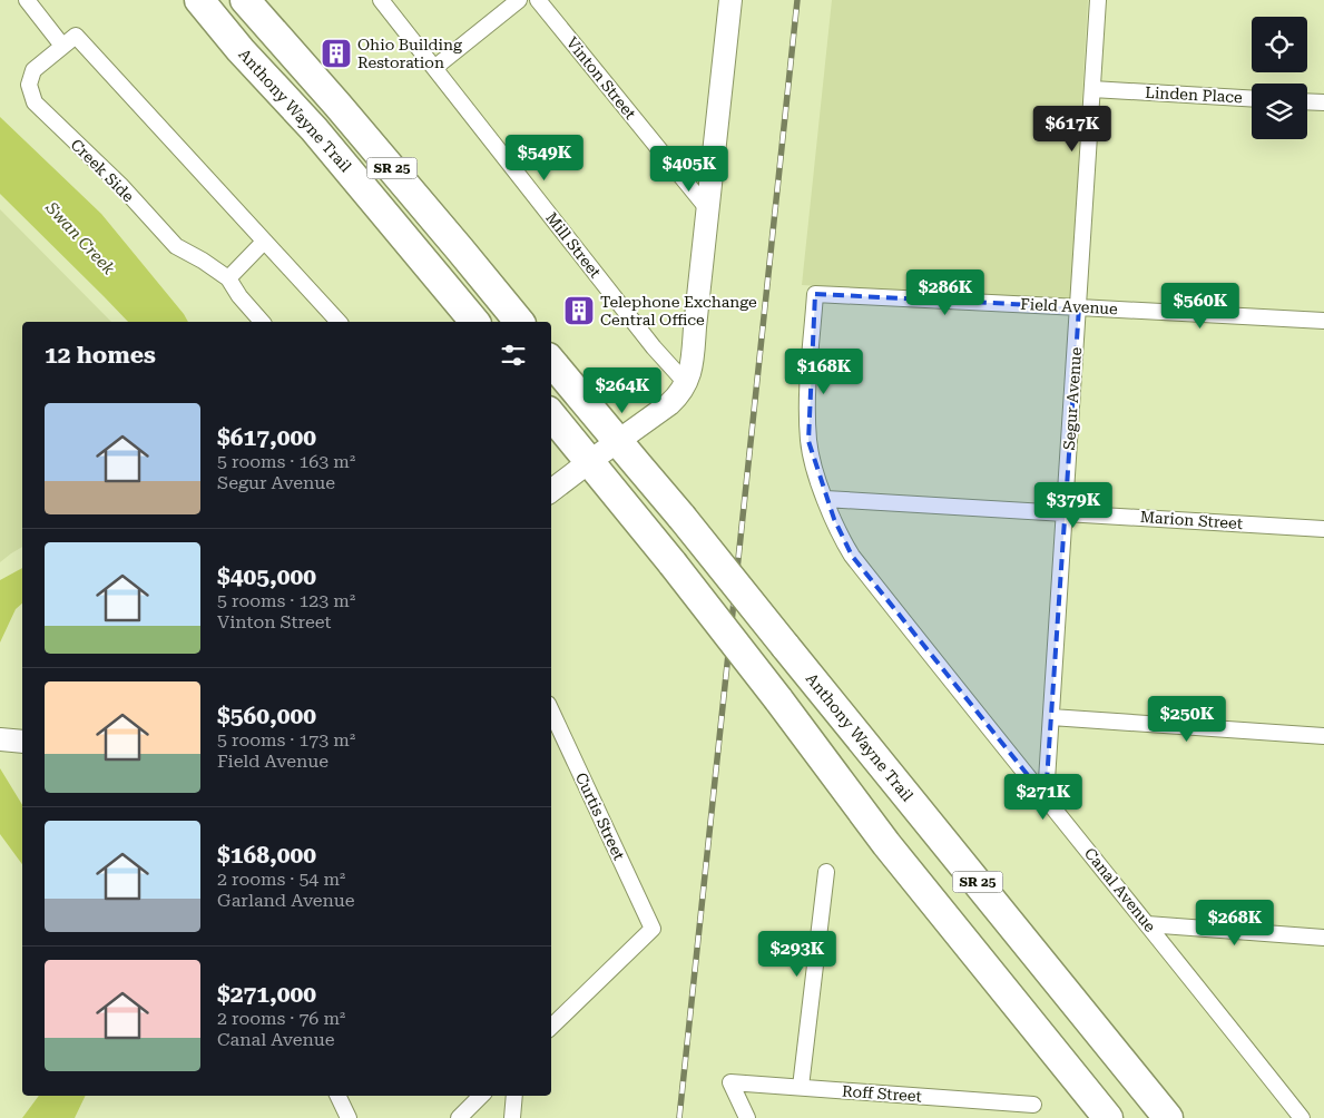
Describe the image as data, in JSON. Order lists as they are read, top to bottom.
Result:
{
  "streets": {
    "highway": ["Anthony Wayne Trail", "SR 25"],
    "street": [
      "Vinton Street",
      "Linden Place",
      "Creek Side",
      "Mill Street",
      "Field Avenue",
      "Segur Avenue",
      "Marion Street",
      "Curtis Street",
      "Canal Avenue",
      "Roff Street"
    ]
  },
  "crossings": [
    ["Linden Place", "Segur Avenue"],
    ["Field Avenue", "Segur Avenue"],
    ["Field Avenue", "Canal Avenue"],
    ["Segur Avenue", "Marion Street"],
    ["Segur Avenue", "Canal Avenue"],
    ["Marion Street", "Canal Avenue"]
  ],
  "water": ["Swan Creek"],
  "places": {
    "building": ["Ohio Building Restoration", "Telephone Exchange Central Office"]
  },
  "page": {
    "price": [
      "$617K",
      "$549K",
      "$405K",
      "$286K",
      "$560K",
      "$168K",
      "$264K",
      "$379K",
      "$250K",
      "$271K",
      "$268K",
      "$293K"
    ],
    "heading": "12 homes",
    "list": [
      {
        "name": "$617,000",
        "note": "5 rooms · 163 m² · Segur Avenue"
      },
      {
        "name": "$405,000",
        "note": "5 rooms · 123 m² · Vinton Street"
      },
      {
        "name": "$560,000",
        "note": "5 rooms · 173 m² · Field Avenue"
      },
      {
        "name": "$168,000",
        "note": "2 rooms · 54 m² · Garland Avenue"
      },
      {
        "name": "$271,000",
        "note": "2 rooms · 76 m² · Canal Avenue"
      }
    ]
  }
}
